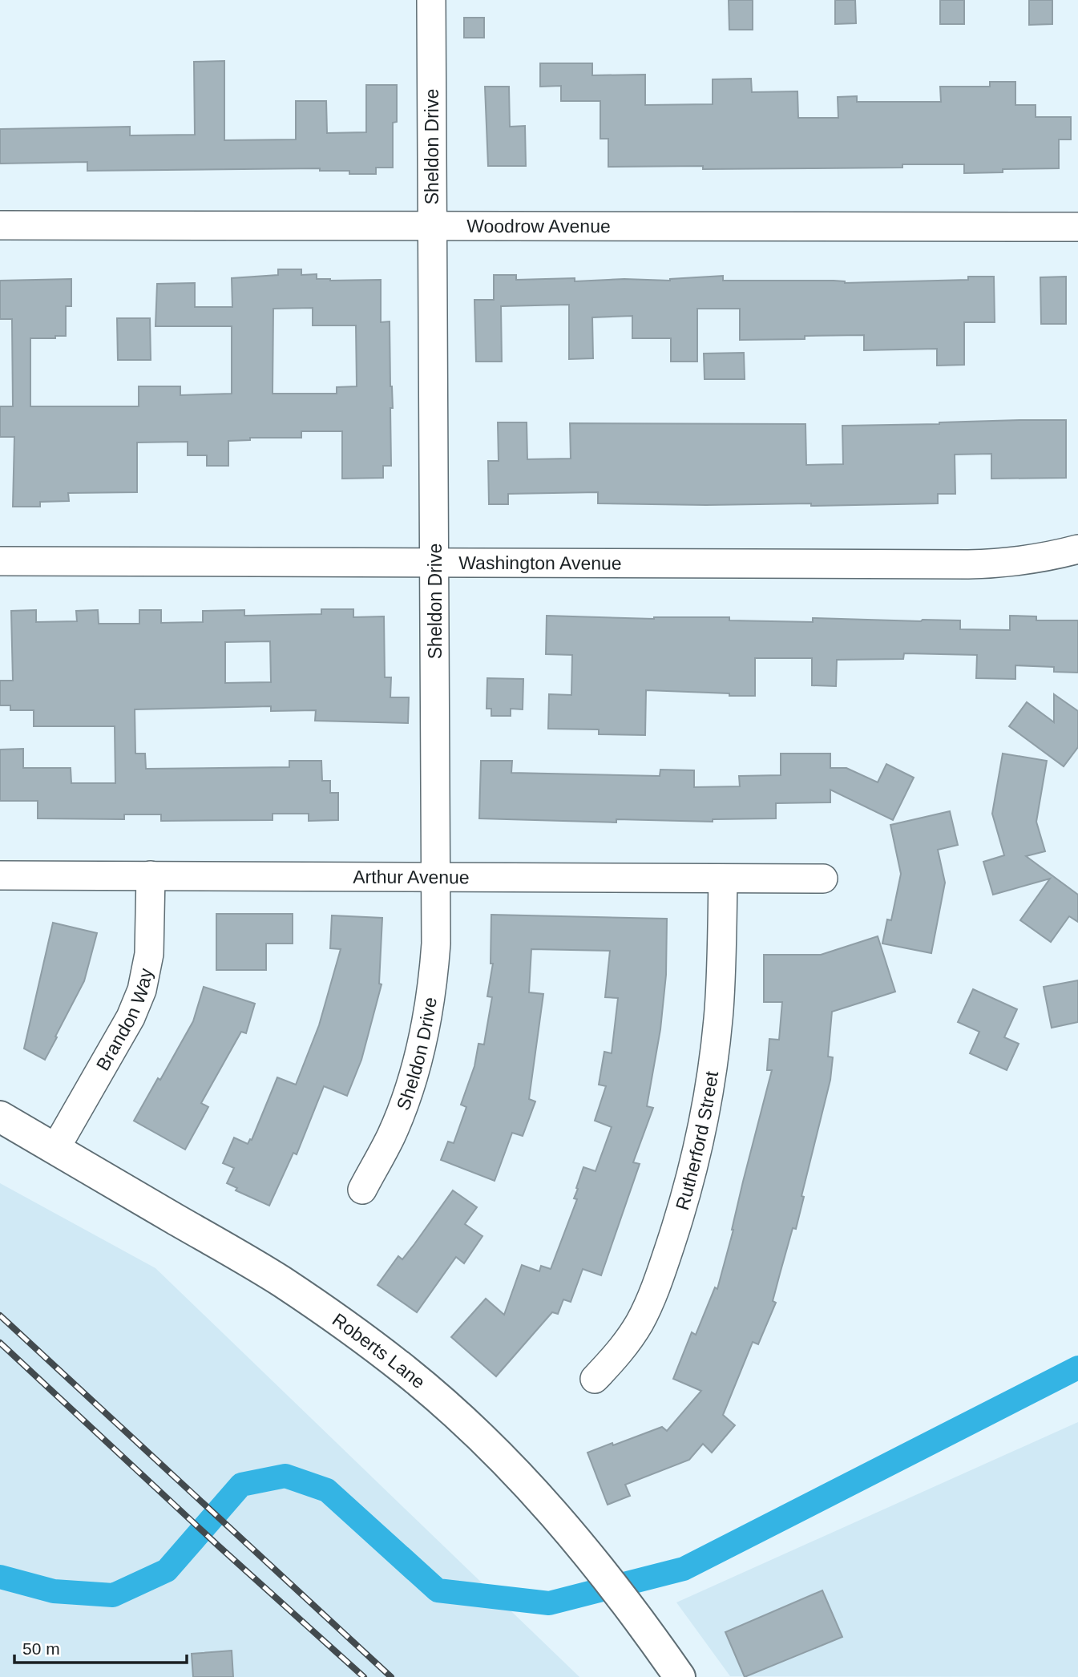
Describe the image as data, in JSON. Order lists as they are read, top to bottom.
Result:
{
  "streets": {
    "street": [
      "Sheldon Drive",
      "Woodrow Avenue",
      "Washington Avenue",
      "Arthur Avenue",
      "Brandon Way",
      "Rutherford Street",
      "Roberts Lane"
    ]
  },
  "crossings": [
    ["Sheldon Drive", "Woodrow Avenue"],
    ["Sheldon Drive", "Washington Avenue"],
    ["Sheldon Drive", "Arthur Avenue"],
    ["Arthur Avenue", "Brandon Way"],
    ["Arthur Avenue", "Rutherford Street"],
    ["Brandon Way", "Roberts Lane"]
  ],
  "scale_bar": "50 m"
}
